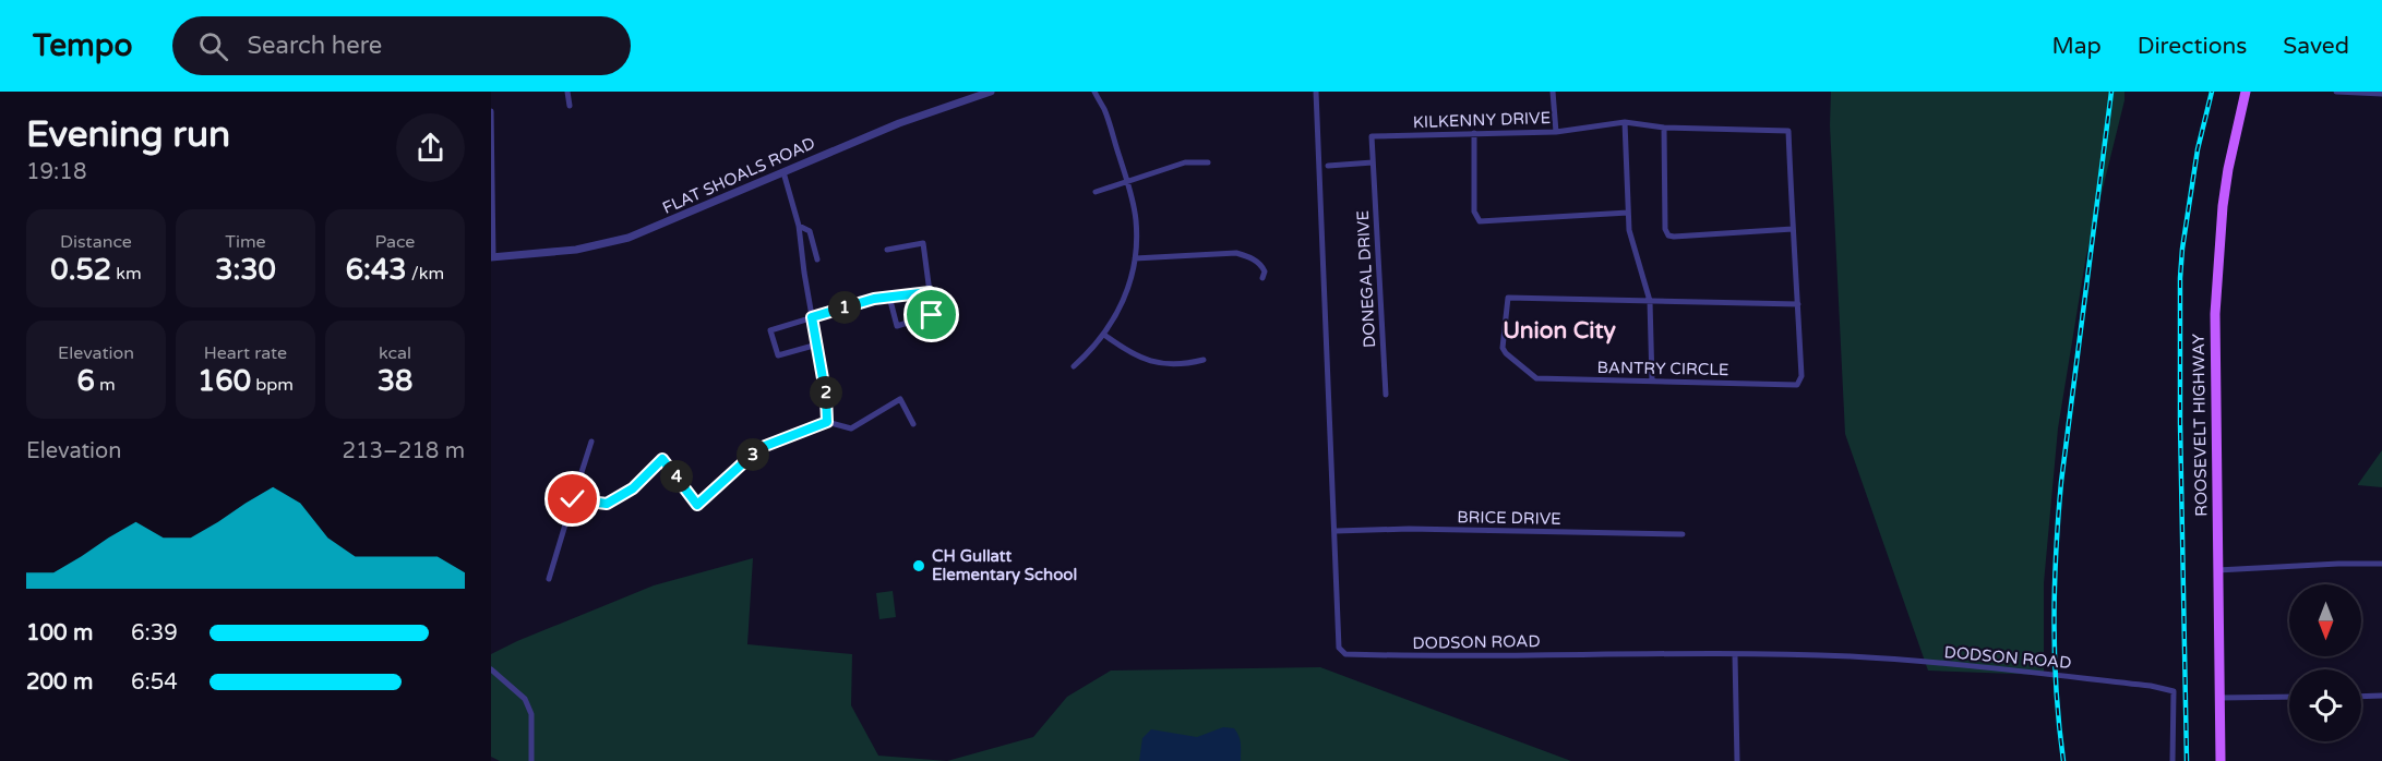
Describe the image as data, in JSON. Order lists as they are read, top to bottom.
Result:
{
  "streets": {
    "main road": ["ROOSEVELT HIGHWAY"],
    "street": [
      "KILKENNY DRIVE",
      "FLAT SHOALS ROAD",
      "DONEGAL DRIVE",
      "BANTRY CIRCLE",
      "BRICE DRIVE",
      "DODSON ROAD"
    ]
  },
  "crossings": [
    ["KILKENNY DRIVE", "DONEGAL DRIVE"],
    ["BRICE DRIVE", "DODSON ROAD"]
  ],
  "districts": ["Union City"],
  "places": ["CH Gullatt Elementary School"],
  "north": "bottom",
  "page": {
    "header": "Tempo",
    "search": "Search here",
    "nav": ["Map", "Directions", "Saved"],
    "heading": ["Evening run", "19:18"],
    "stats": [
      ["Distance", "0.52 km"],
      ["Time", "3:30"],
      ["Pace", "6:43 /km"],
      ["Elevation", "6 m"],
      ["Heart rate", "160 bpm"],
      ["kcal", "38"]
    ],
    "pins": [
      "1",
      "2",
      "3",
      "4"
    ],
    "chart": ["Elevation", "213–218 m"],
    "list": [
      {
        "name": "100 m",
        "note": "6:39"
      },
      {
        "name": "200 m",
        "note": "6:54"
      }
    ]
  }
}
